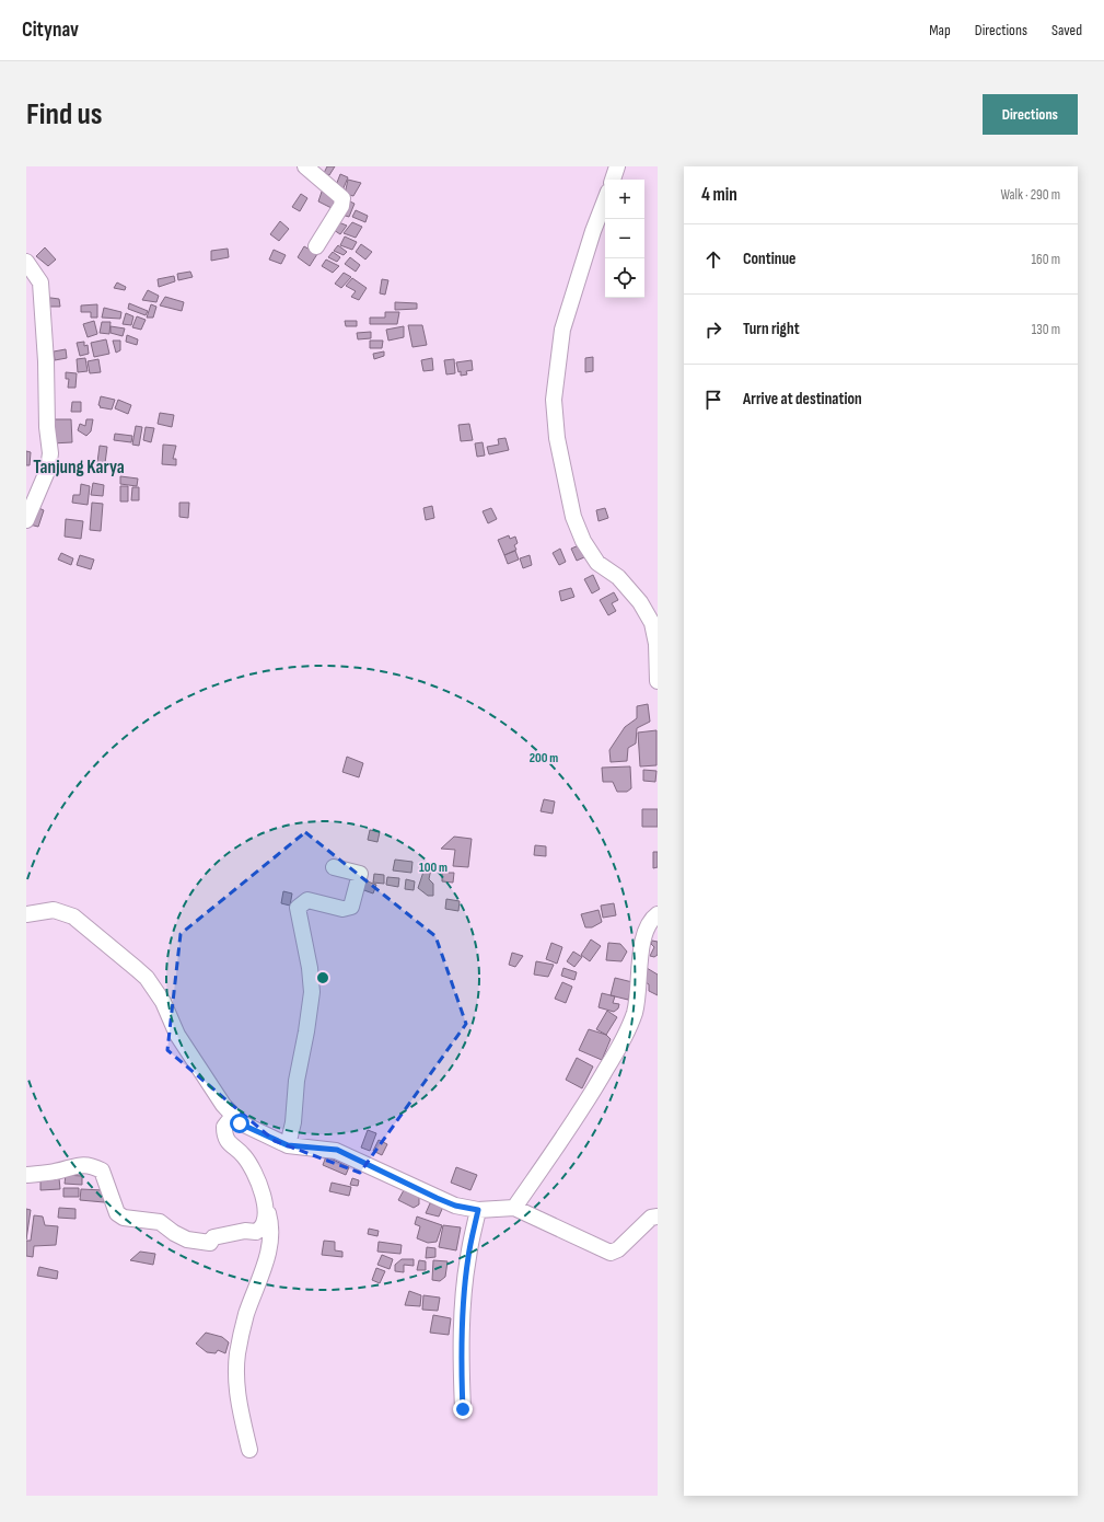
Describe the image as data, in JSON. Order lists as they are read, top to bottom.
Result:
{
  "districts": ["Tanjung Karya"],
  "page": {
    "header": "Citynav",
    "nav": ["Map", "Directions", "Saved"],
    "buttons": "Directions",
    "title": "Find us",
    "heading": ["4 min", "Walk · 290 m"],
    "map_buttons": ["+", "−"],
    "list": [
      ["Continue", "160 m"],
      ["Turn right", "130 m"],
      "Arrive at destination"
    ]
  },
  "rings": ["200 m", "100 m"]
}
